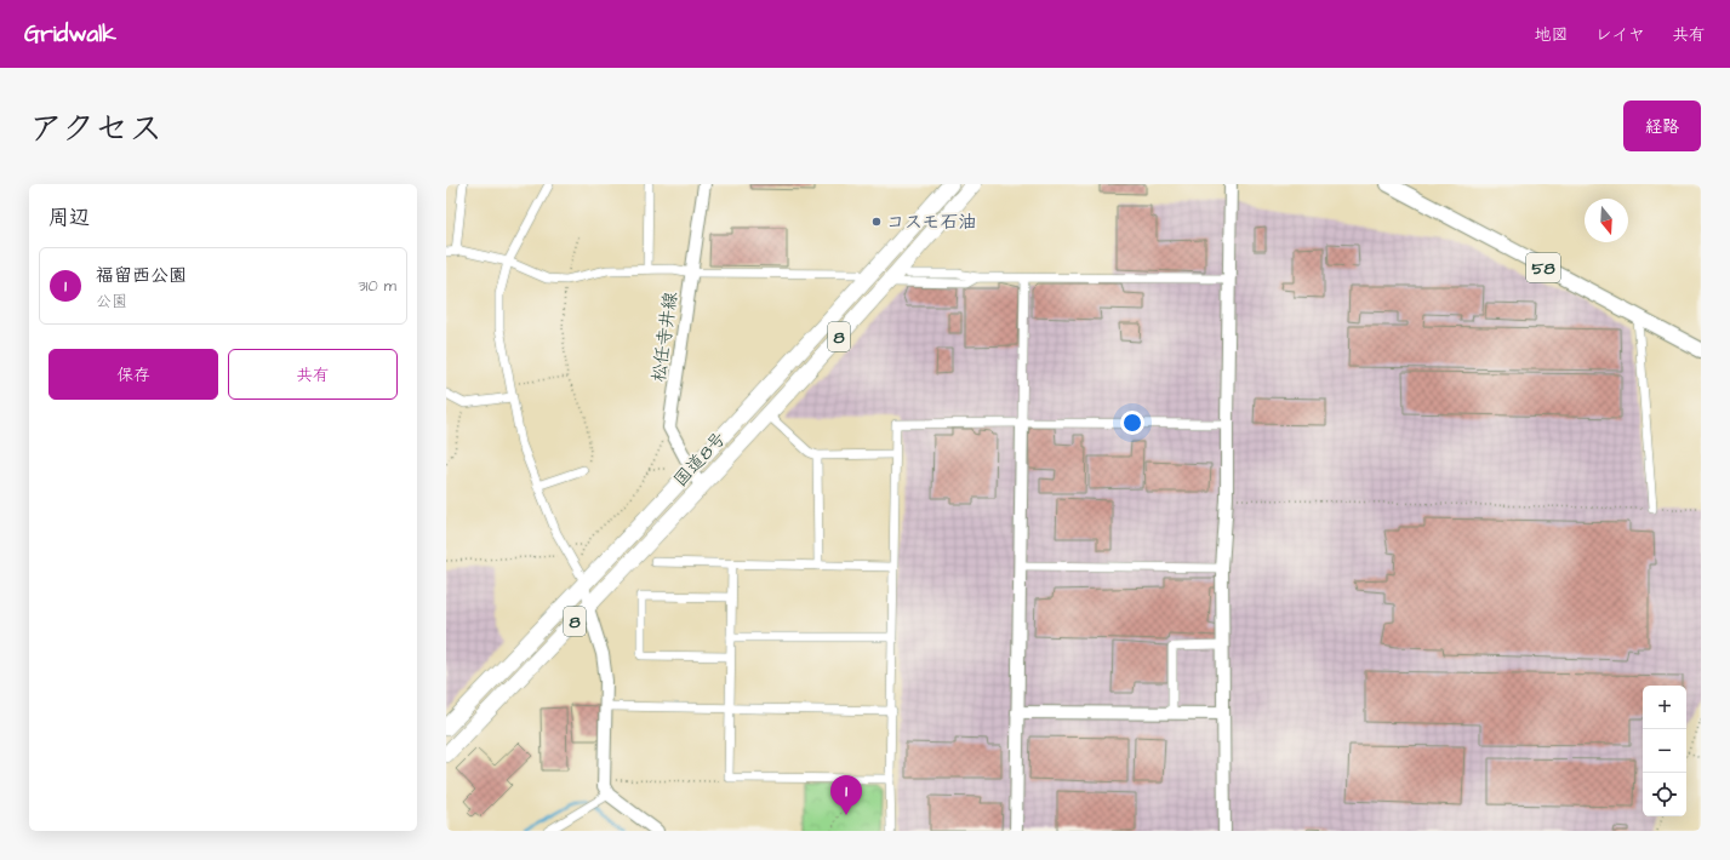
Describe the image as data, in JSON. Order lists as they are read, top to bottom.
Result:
{
  "streets": {
    "highway": ["8", "国道8号"],
    "main road": ["58"],
    "street": ["松任寺井線"]
  },
  "places": ["コスモ石油"],
  "north": "bottom",
  "page": {
    "header": "Gridwalk",
    "nav": ["地図", "レイヤ", "共有"],
    "title": "アクセス",
    "buttons": [
      "経路",
      ["保存", "共有"]
    ],
    "heading": "周辺",
    "list": [
      {
        "mark": "1",
        "name": "福留西公園",
        "note": "公園",
        "value": "310 m"
      }
    ],
    "map_buttons": ["+", "−"],
    "pins": "1"
  }
}
